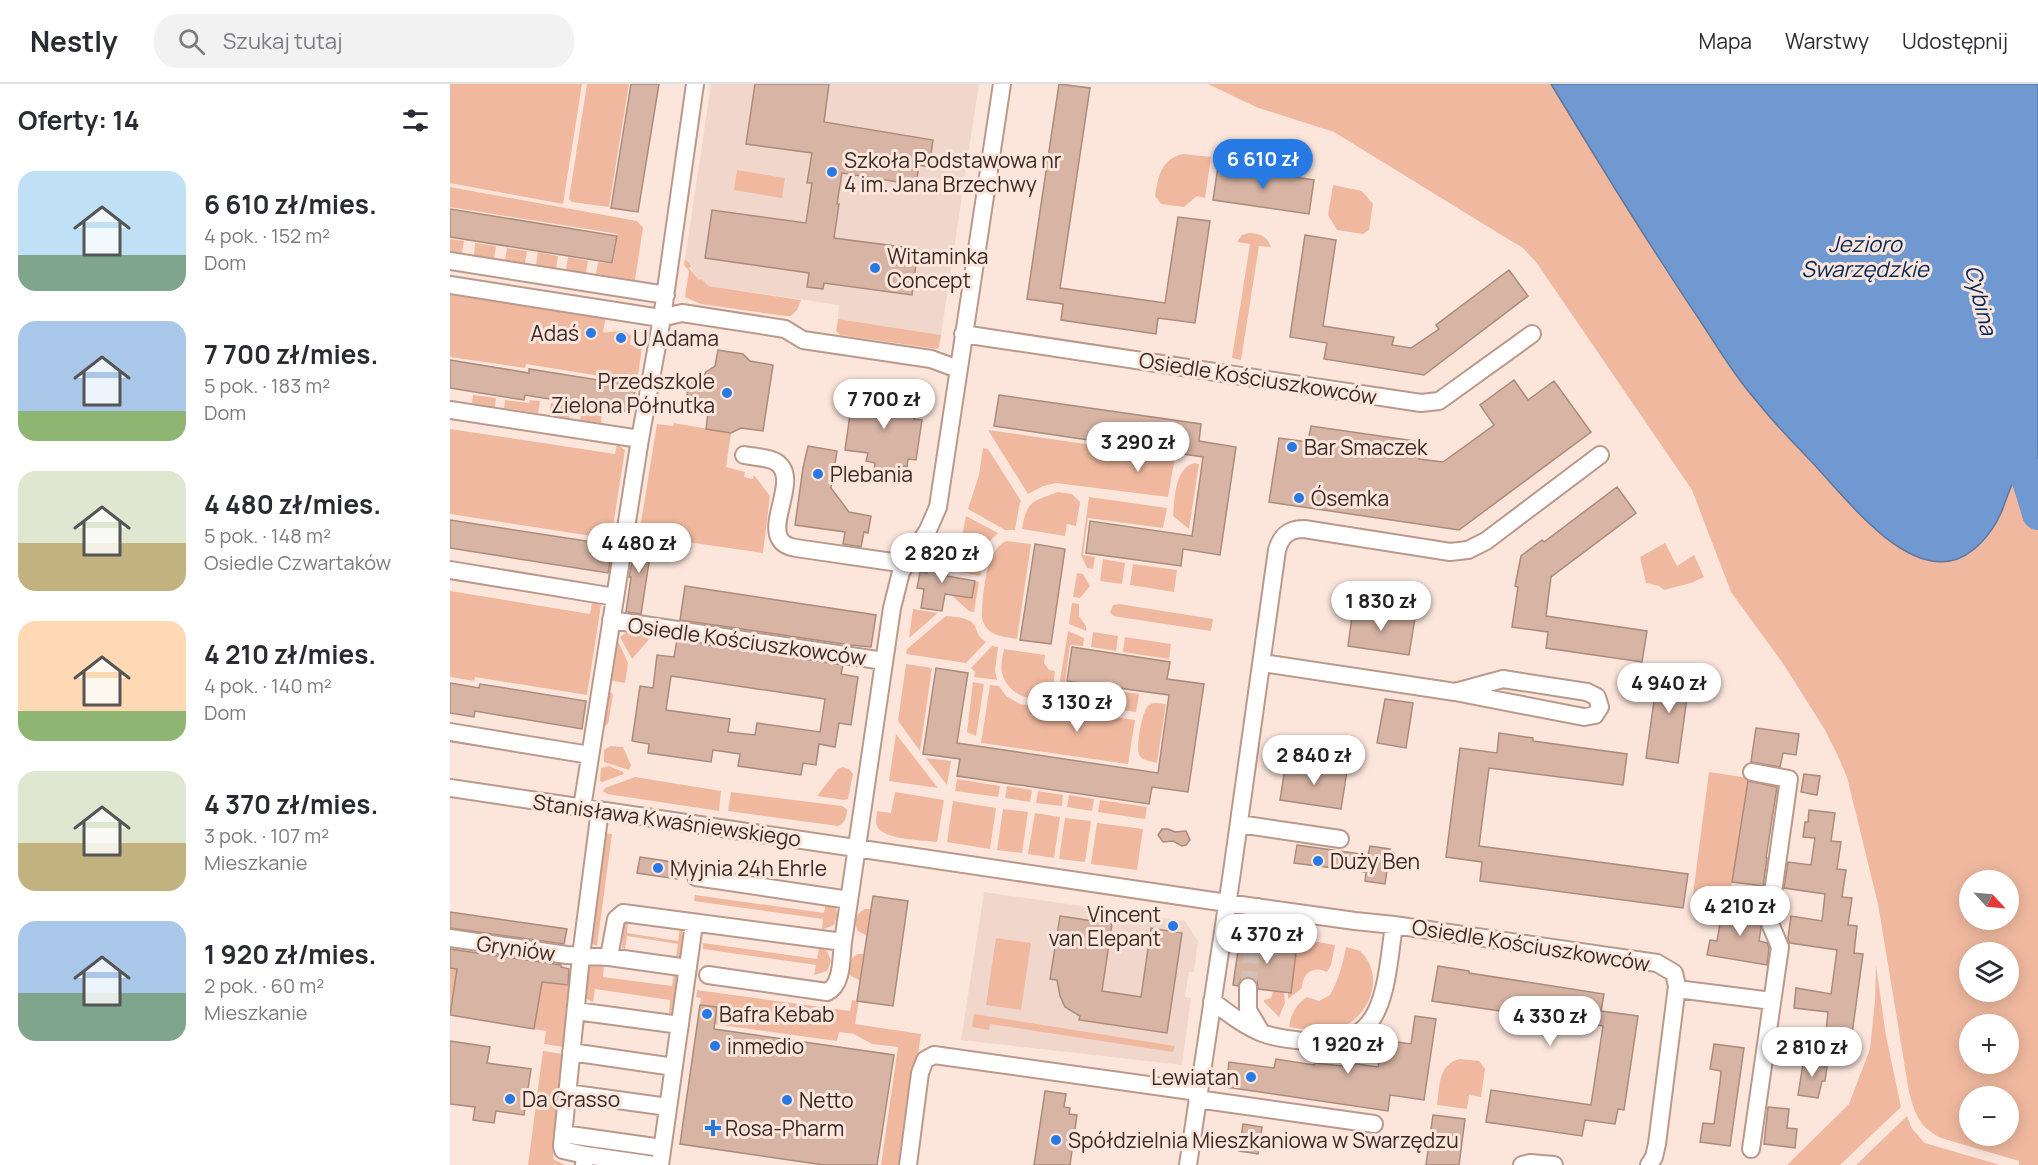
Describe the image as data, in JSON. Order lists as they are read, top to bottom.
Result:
{
  "streets": {
    "street": ["Osiedle Kościuszkowców", "Stanisława Kwaśniewskiego", "Gryniów"]
  },
  "crossings": [
    ["Osiedle Kościuszkowców", "Stanisława Kwaśniewskiego"]
  ],
  "water": ["Jezioro Swarzędzkie", "Cybina"],
  "places": {
    "other": [
      "Szkoła Podstawowa nr 4 im. Jana Brzechwy",
      "Witaminka Concept",
      "Adaś",
      "U Adama",
      "Przedszkole Zielona Półnutka",
      "Bar Smaczek",
      "Plebania",
      "Ósemka",
      "Duży Ben",
      "Myjnia 24h Ehrle",
      "Vincent van Elepant",
      "Bafra Kebab",
      "inmedio",
      "Lewiatan",
      "Da Grasso",
      "Netto",
      "Spółdzielnia Mieszkaniowa w Swarzędzu"
    ],
    "health": ["Rosa-Pharm"]
  },
  "north": "bottom right",
  "page": {
    "header": "Nestly",
    "search": "Szukaj tutaj",
    "nav": ["Mapa", "Warstwy", "Udostępnij"],
    "heading": "Oferty: 14",
    "price": [
      "6 610 zł",
      "7 700 zł",
      "3 290 zł",
      "4 480 zł",
      "2 820 zł",
      "1 830 zł",
      "4 940 zł",
      "3 130 zł",
      "2 840 zł",
      "4 210 zł",
      "4 370 zł",
      "4 330 zł",
      "1 920 zł",
      "2 810 zł"
    ],
    "list": [
      {
        "name": "6 610 zł/mies.",
        "note": "4 pok. · 152 m² · Dom"
      },
      {
        "name": "7 700 zł/mies.",
        "note": "5 pok. · 183 m² · Dom"
      },
      {
        "name": "4 480 zł/mies.",
        "note": "5 pok. · 148 m² · Osiedle Czwartaków"
      },
      {
        "name": "4 210 zł/mies.",
        "note": "4 pok. · 140 m² · Dom"
      },
      {
        "name": "4 370 zł/mies.",
        "note": "3 pok. · 107 m² · Mieszkanie"
      },
      {
        "name": "1 920 zł/mies.",
        "note": "2 pok. · 60 m² · Mieszkanie"
      }
    ],
    "map_buttons": ["+", "−"]
  }
}
